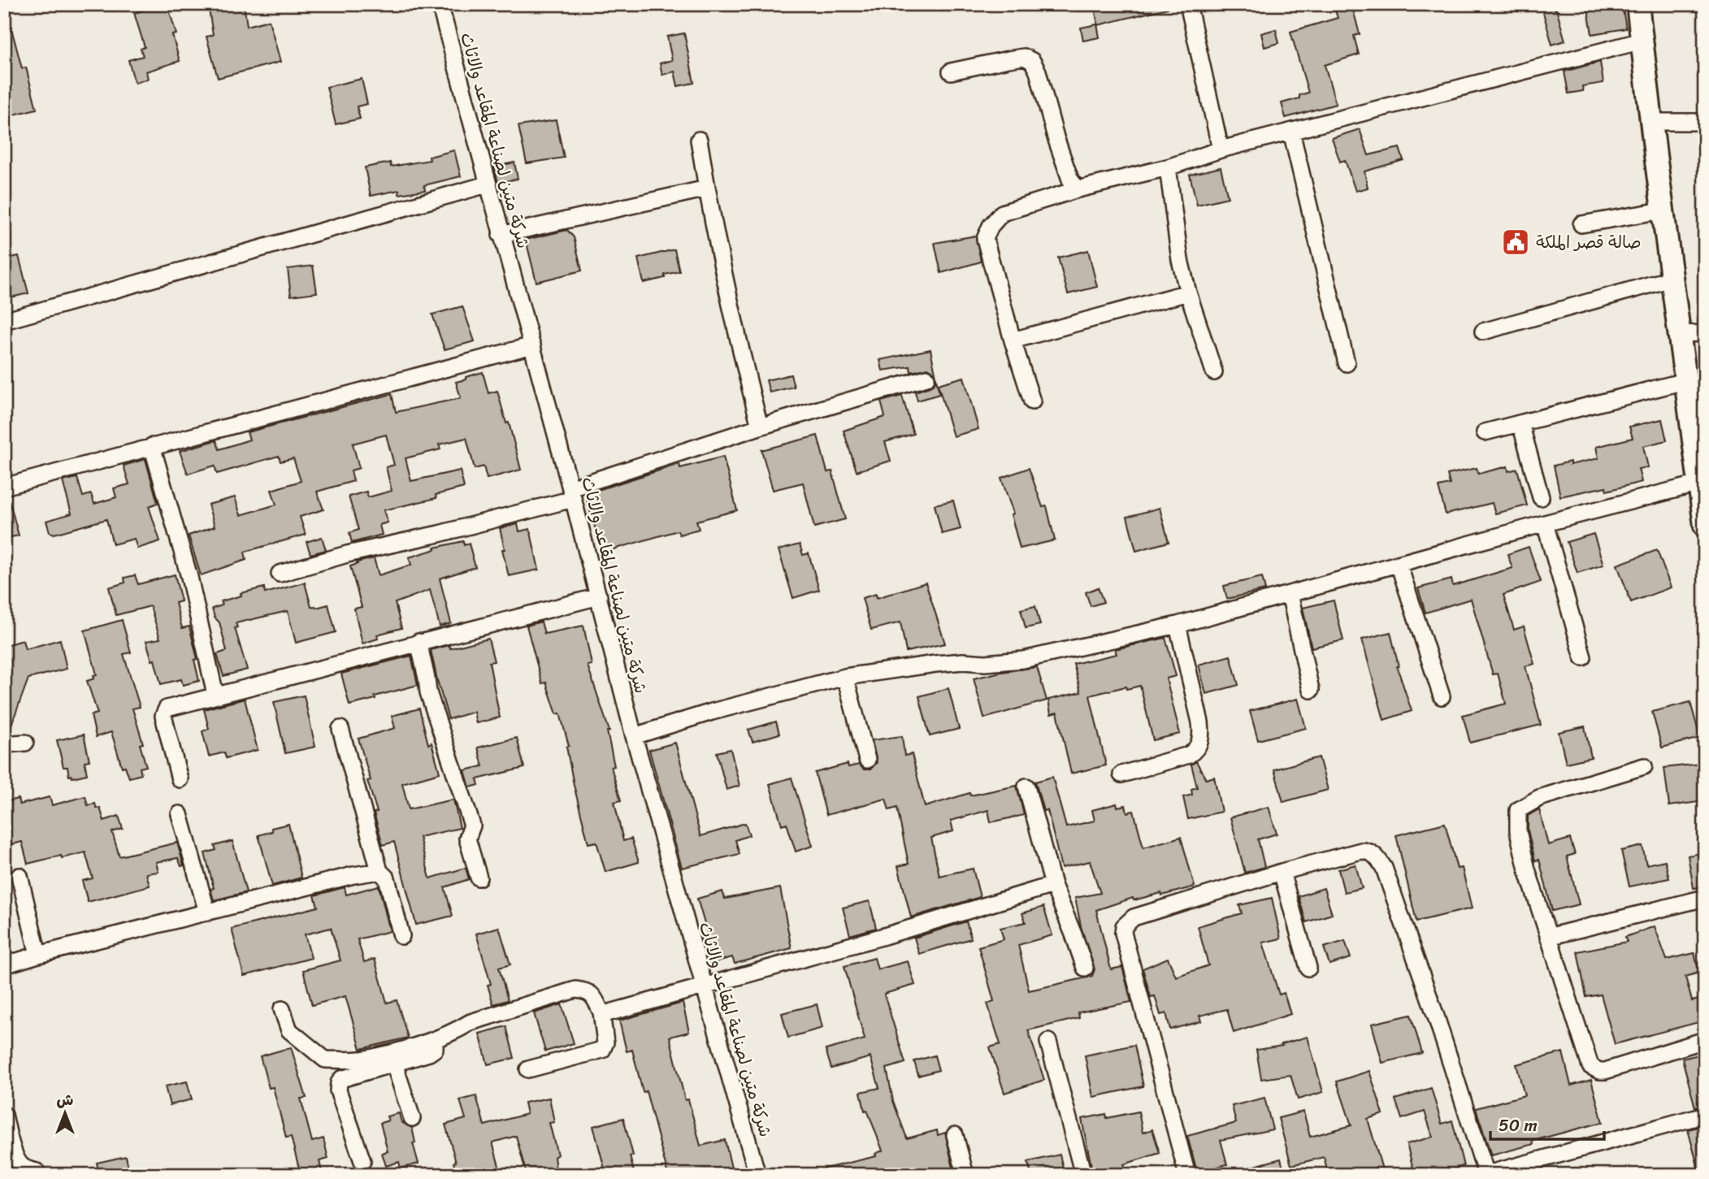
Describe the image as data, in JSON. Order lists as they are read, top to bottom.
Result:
{
  "streets": {
    "street": ["شركة متين لصناعة المقاعد والاثاث"]
  },
  "places": {
    "public building": ["صالة قصر الملكة"]
  },
  "scale_bar": "50 m",
  "north": "top"
}
